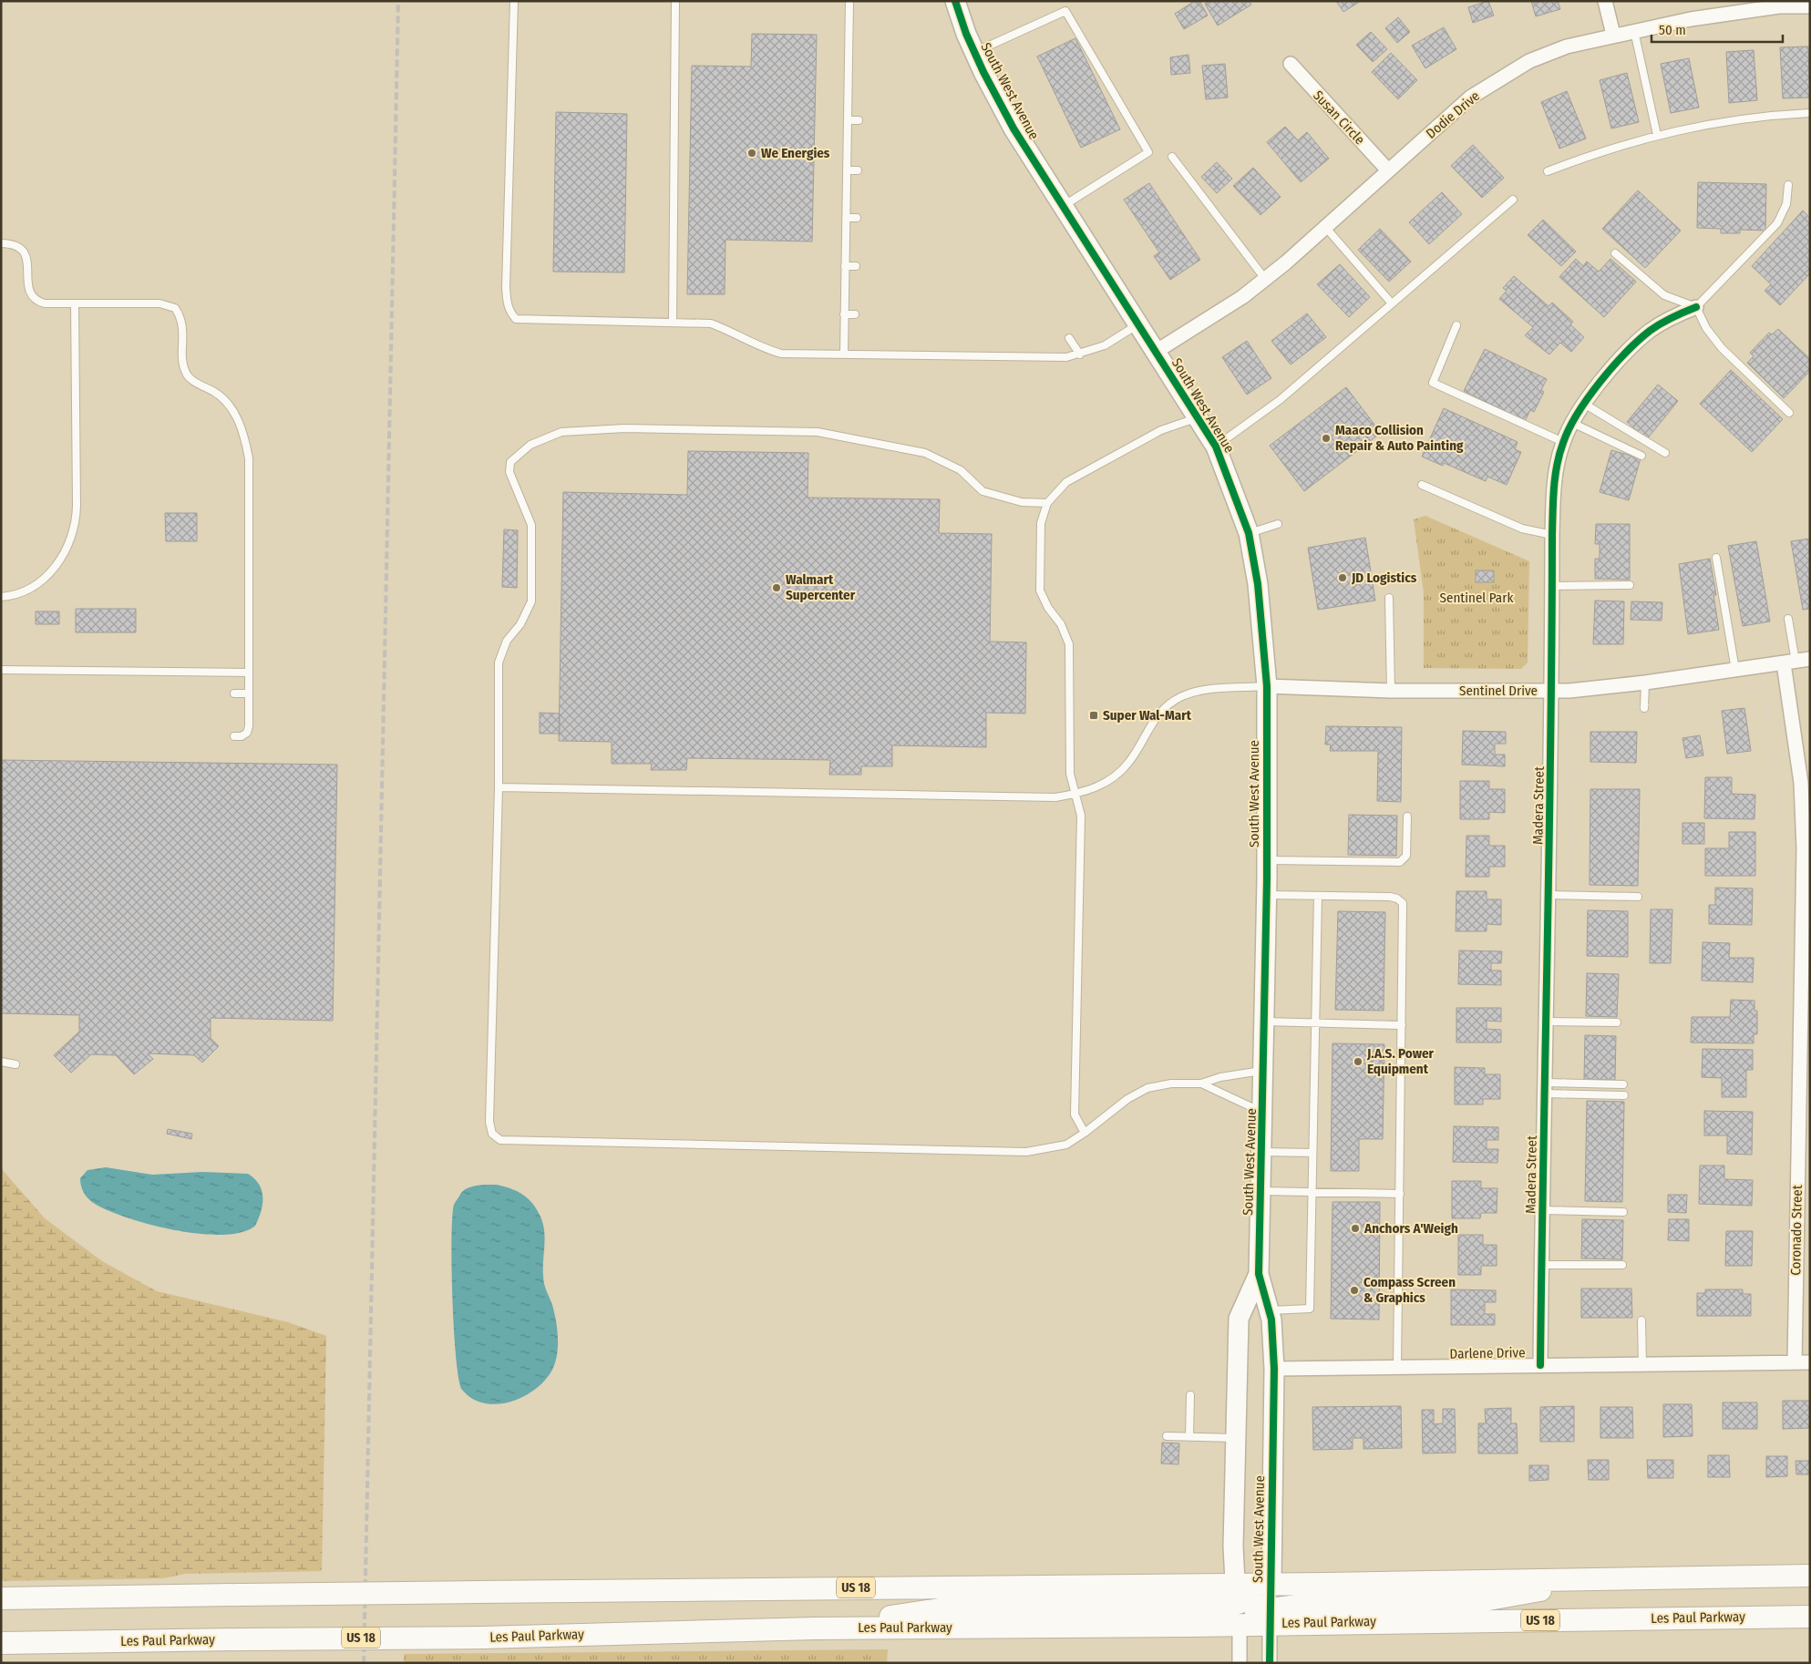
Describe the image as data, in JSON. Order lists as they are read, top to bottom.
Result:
{
  "streets": {
    "main road": ["US 18", "Les Paul Parkway"],
    "street": [
      "South West Avenue",
      "Dodie Drive",
      "Susan Circle",
      "Sentinel Drive",
      "Madera Street",
      "Coronado Street",
      "Darlene Drive"
    ]
  },
  "crossings": [
    ["South West Avenue", "Dodie Drive"],
    ["South West Avenue", "Sentinel Drive"],
    ["South West Avenue", "Darlene Drive"],
    ["South West Avenue", "Les Paul Parkway"],
    ["Dodie Drive", "Susan Circle"],
    ["Sentinel Drive", "Madera Street"],
    ["Sentinel Drive", "Coronado Street"],
    ["Madera Street", "Darlene Drive"],
    ["Coronado Street", "Darlene Drive"]
  ],
  "parks": ["Sentinel Park"],
  "places": {
    "other": [
      "We Energies",
      "Maaco Collision Repair & Auto Painting",
      "JD Logistics",
      "Walmart Supercenter",
      "J.A.S. Power Equipment",
      "Anchors A'Weigh",
      "Compass Screen & Graphics"
    ],
    "transit": ["Super Wal-Mart"]
  },
  "scale_bar": "50 m"
}
